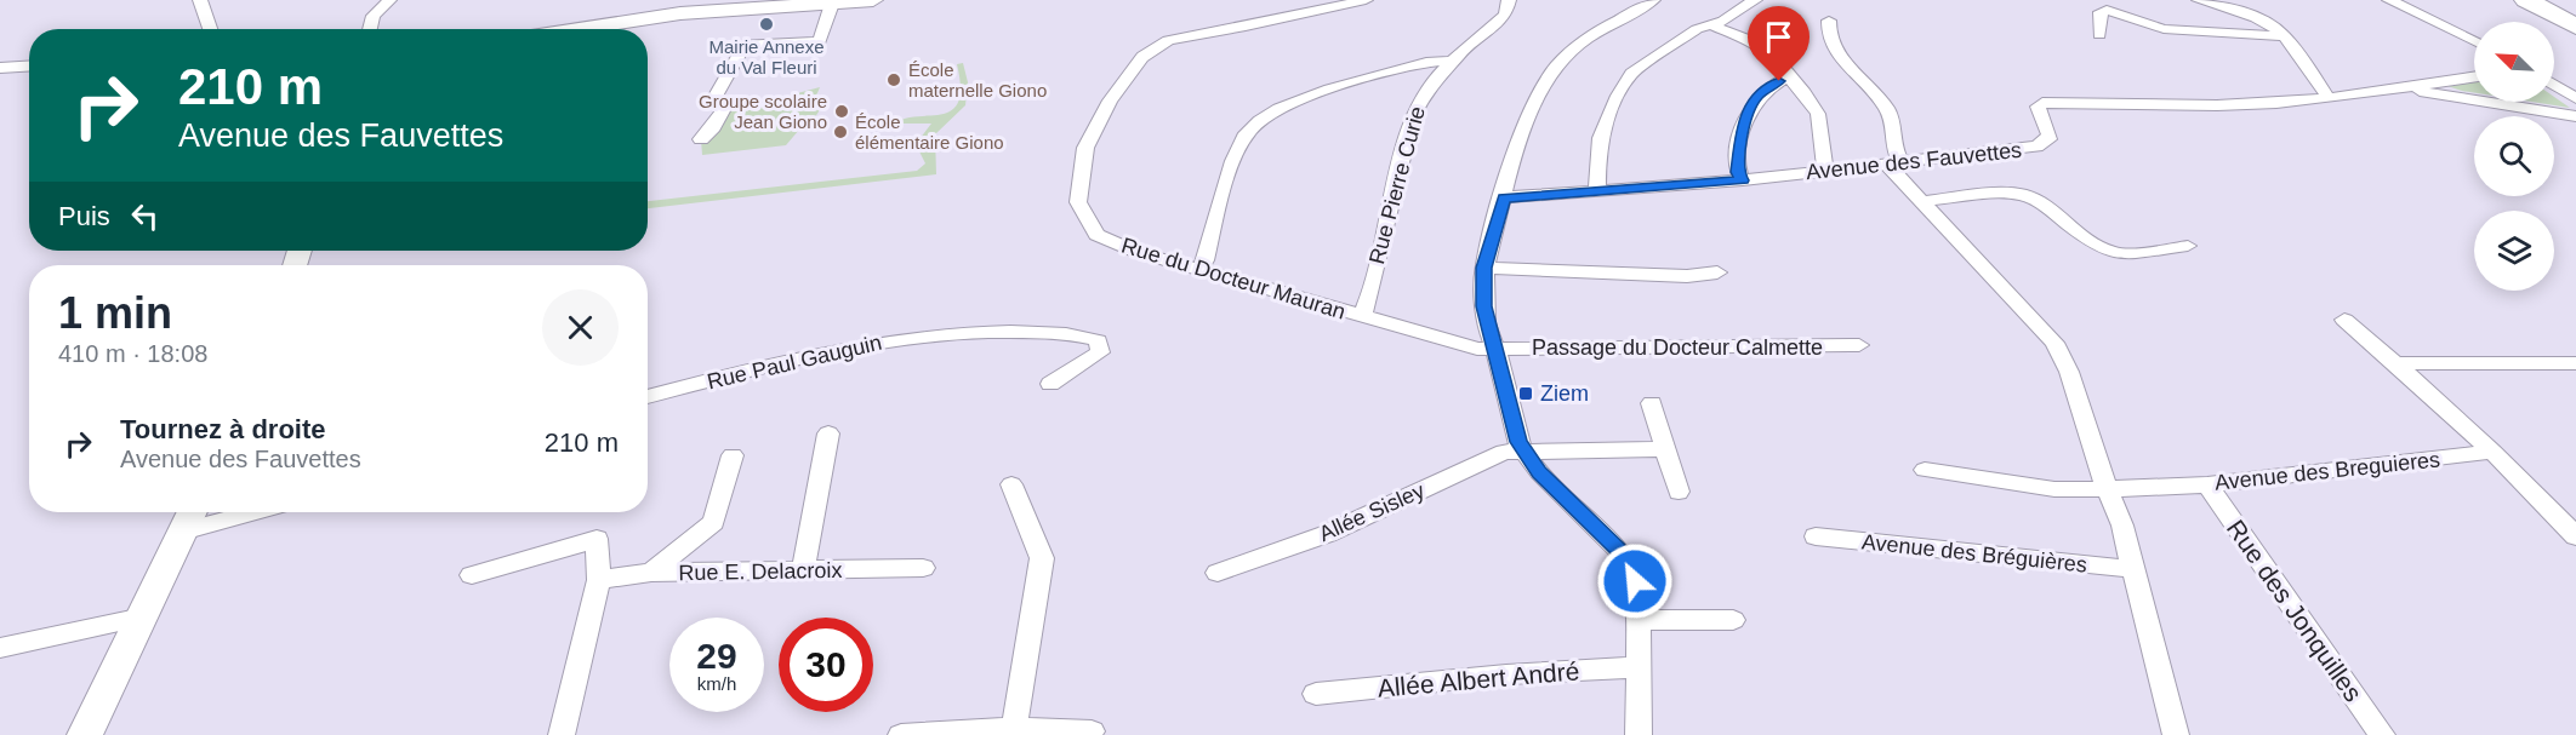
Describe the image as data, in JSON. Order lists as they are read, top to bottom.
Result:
{
  "streets": {
    "street": [
      "Avenue des Fauvettes",
      "Rue Pierre Curie",
      "Rue du Docteur Mauran",
      "Passage du Docteur Calmette",
      "Rue Paul Gauguin",
      "Avenue des Breguieres",
      "Allée Sisley",
      "Avenue des Bréguières",
      "Rue E. Delacroix",
      "Rue des Jonquilles",
      "Allée Albert André"
    ]
  },
  "crossings": [
    ["Rue Pierre Curie", "Rue du Docteur Mauran"],
    ["Rue du Docteur Mauran", "Passage du Docteur Calmette"],
    ["Avenue des Breguieres", "Rue des Jonquilles"]
  ],
  "places": {
    "other": [
      "Mairie Annexe du Val Fleuri",
      "École maternelle Giono",
      "Groupe scolaire Jean Giono",
      "École élémentaire Giono"
    ],
    "transit": ["Ziem"]
  },
  "north": "top left",
  "page": {
    "turn": ["210 m", "Avenue des Fauvettes"],
    "then": "Puis",
    "heading": ["1 min", "410 m · 18:08"],
    "list": [
      {
        "name": "Tournez à droite",
        "note": "Avenue des Fauvettes",
        "value": "210 m"
      }
    ],
    "speed": "29 km/h",
    "limit": "30"
  }
}
